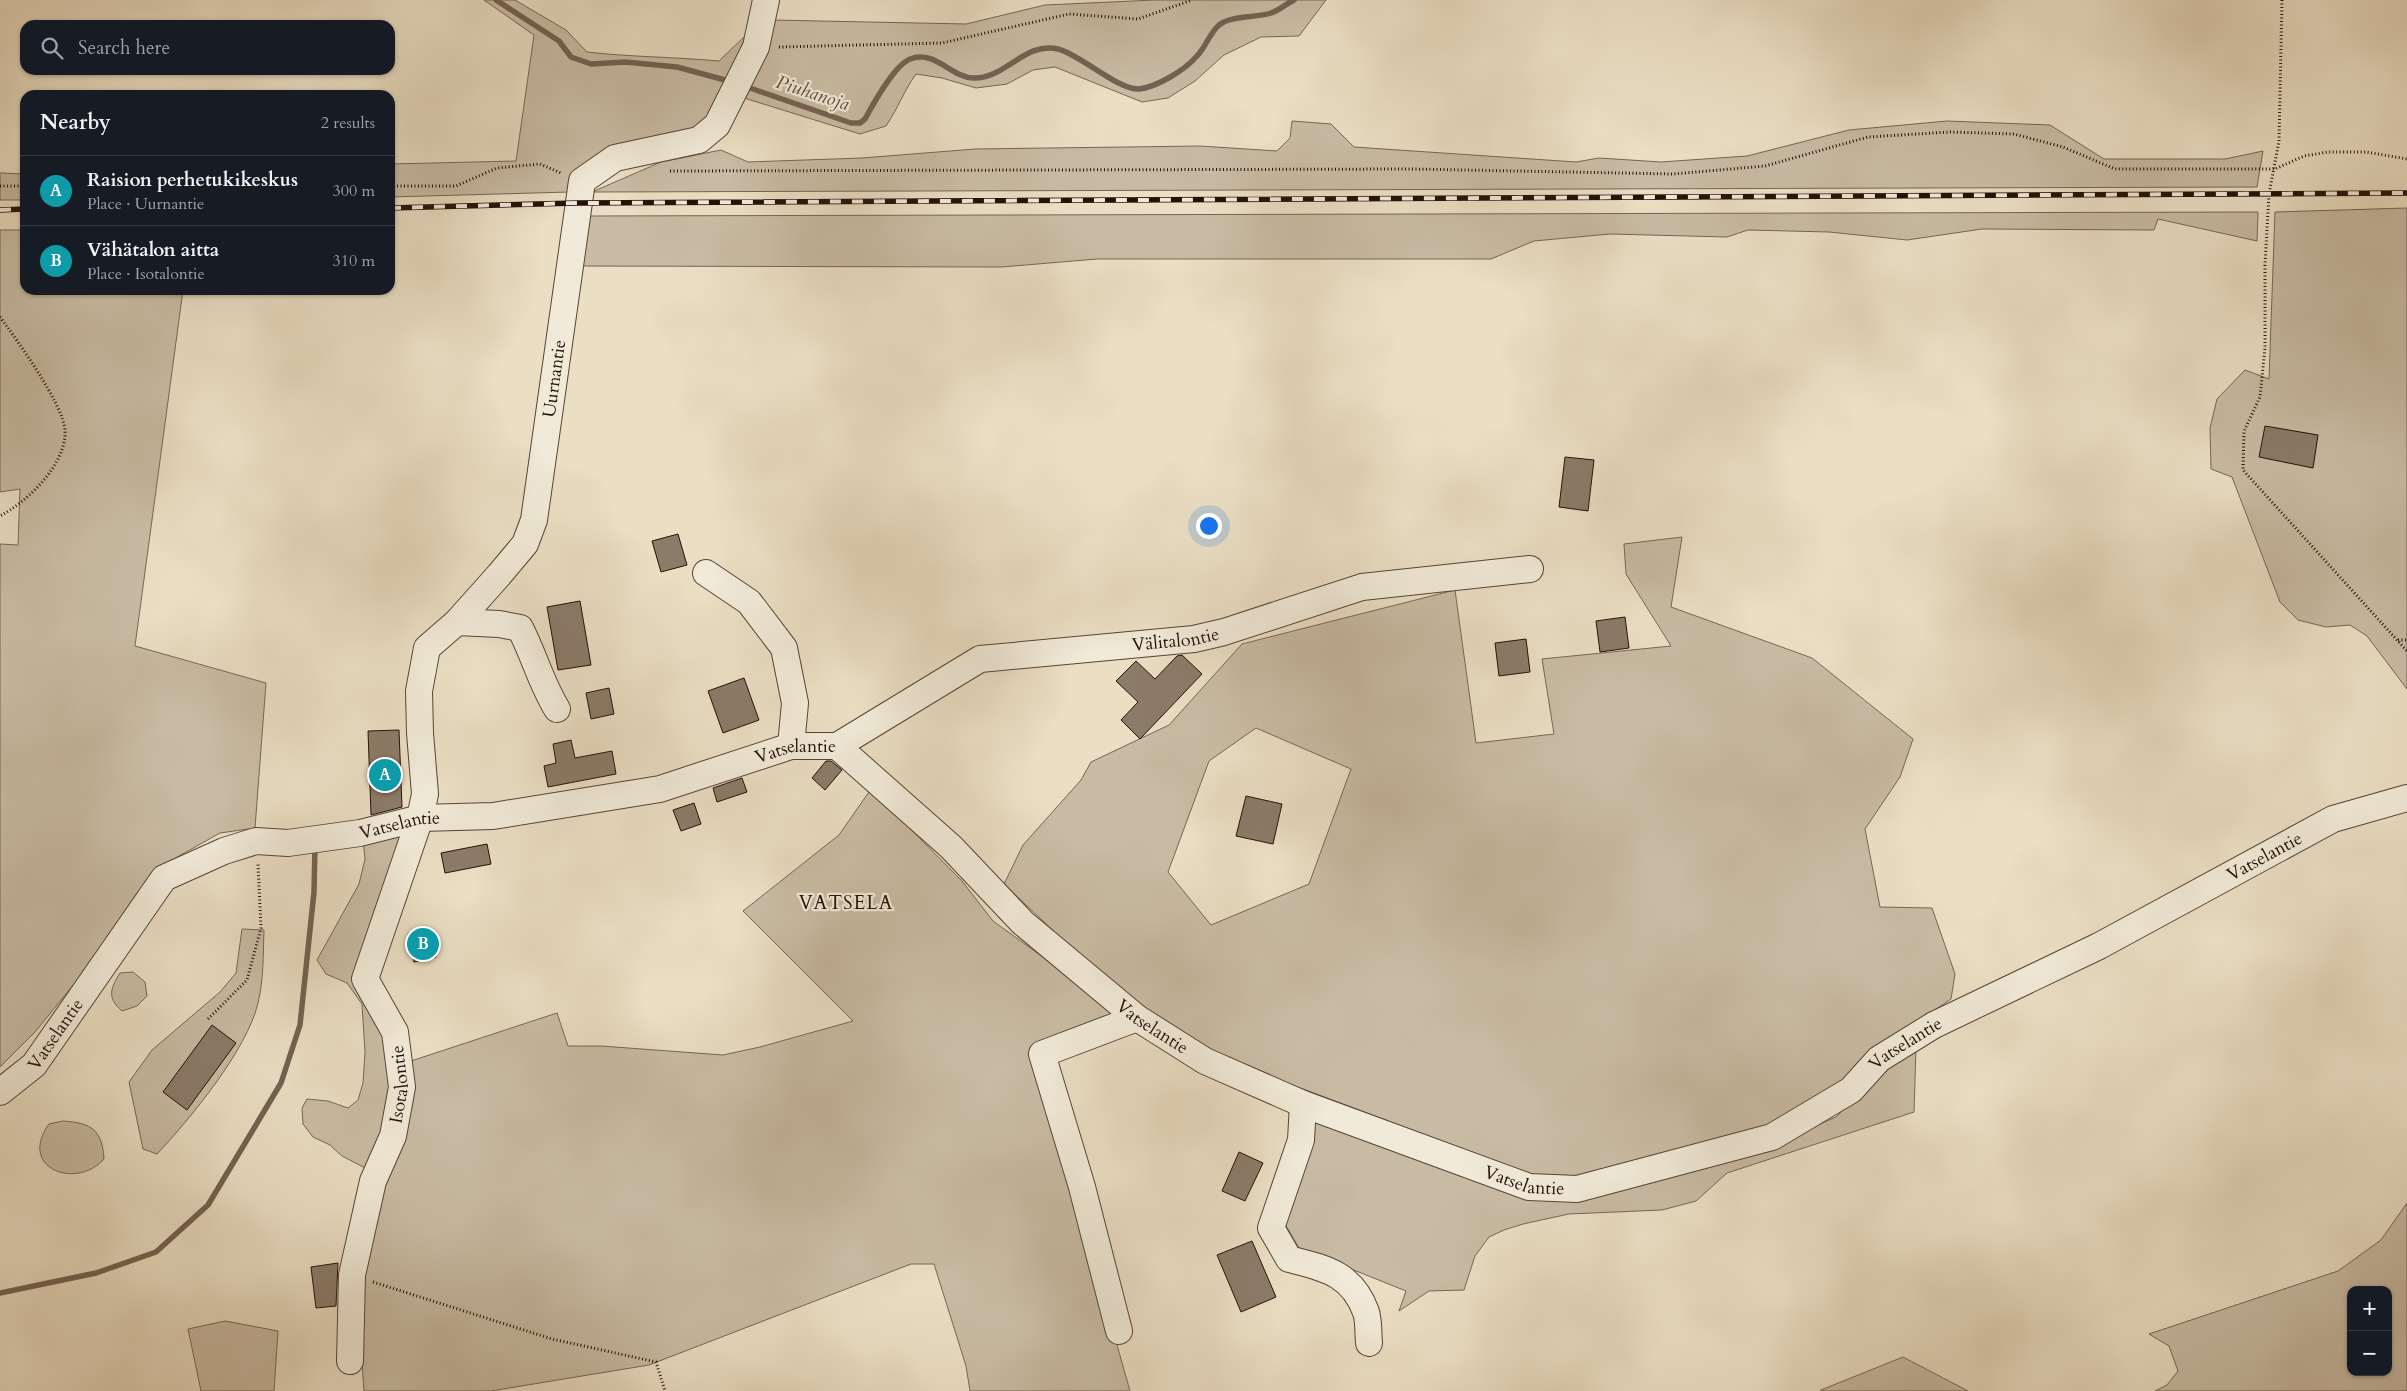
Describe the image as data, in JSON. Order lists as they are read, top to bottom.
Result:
{
  "streets": {
    "street": [
      "Uurnantie",
      "Välitalontie",
      "Vatselantie",
      "Isotalontie"
    ]
  },
  "crossings": [
    ["Uurnantie", "Vatselantie"],
    ["Uurnantie", "Isotalontie"],
    ["Välitalontie", "Vatselantie"],
    ["Vatselantie", "Isotalontie"]
  ],
  "districts": ["VATSELA"],
  "water": ["Piuhanoja"],
  "page": {
    "search": "Search here",
    "heading": ["Nearby", "2 results"],
    "list": [
      {
        "mark": "A",
        "name": "Raision perhetukikeskus",
        "note": "Place · Uurnantie",
        "value": "300 m"
      },
      {
        "mark": "B",
        "name": "Vähätalon aitta",
        "note": "Place · Isotalontie",
        "value": "310 m"
      }
    ],
    "pins": ["A", "B"],
    "map_buttons": ["+", "−"]
  }
}
